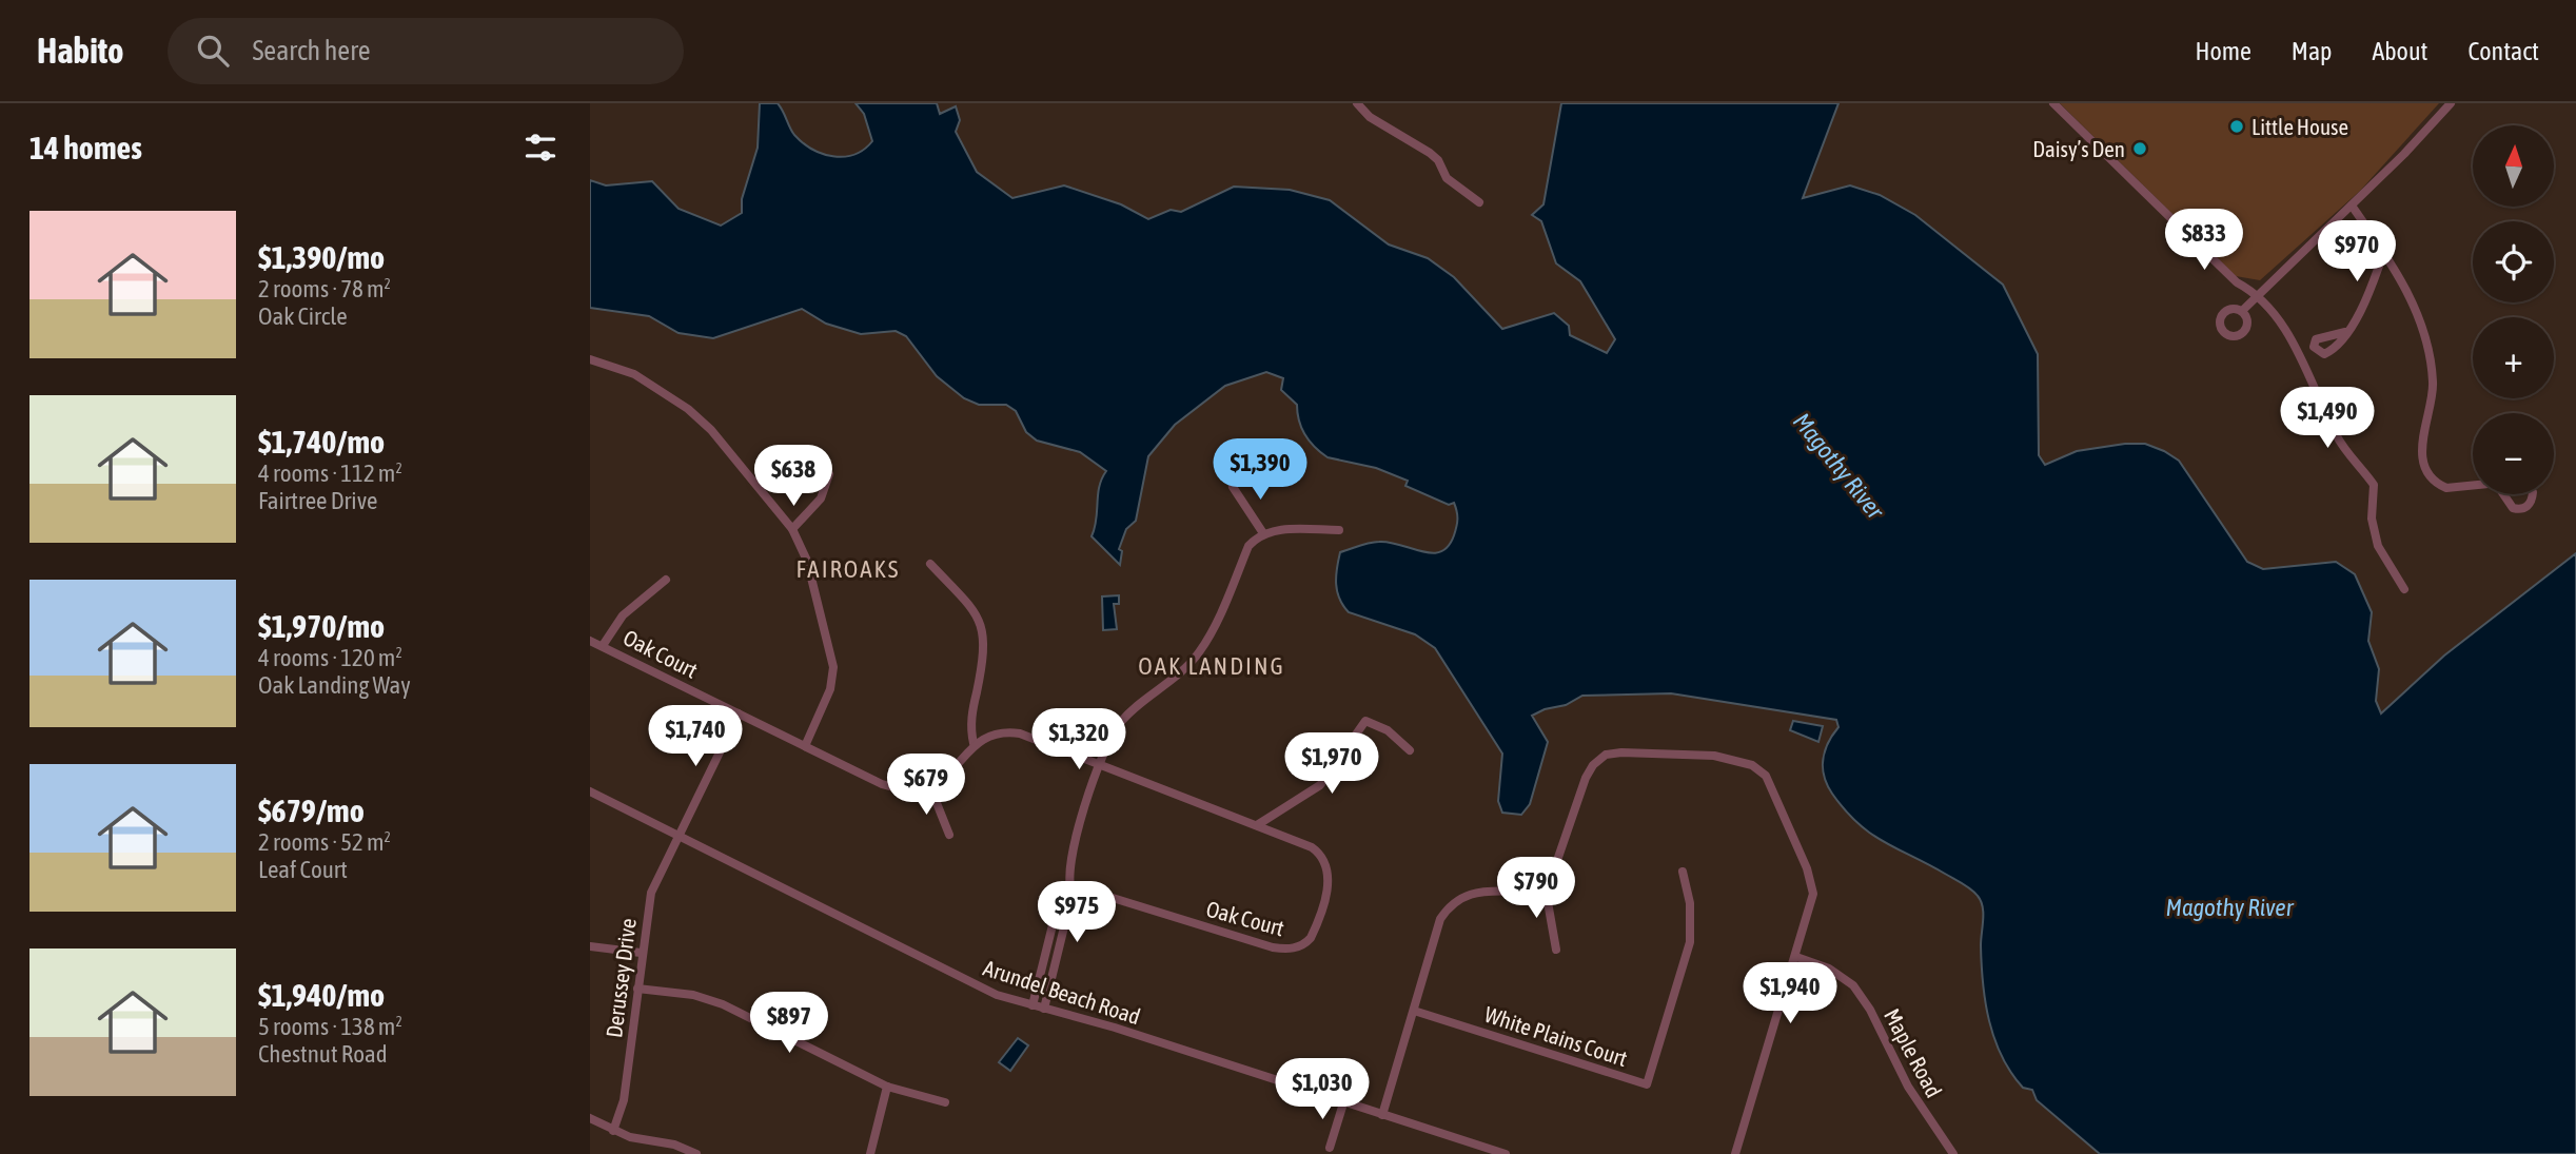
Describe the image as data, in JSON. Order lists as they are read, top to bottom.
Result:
{
  "streets": {
    "street": [
      "Oak Court",
      "Derussey Drive",
      "Arundel Beach Road",
      "White Plains Court",
      "Maple Road"
    ]
  },
  "crossings": [
    ["Oak Court", "Derussey Drive"],
    ["Derussey Drive", "Arundel Beach Road"]
  ],
  "districts": ["FAIROAKS", "OAK LANDING"],
  "water": ["Magothy River"],
  "places": ["Little House", "Daisy’s Den"],
  "north": "top",
  "page": {
    "header": "Habito",
    "search": "Search here",
    "nav": [
      "Home",
      "Map",
      "About",
      "Contact"
    ],
    "heading": "14 homes",
    "map_buttons": ["+", "−"],
    "list": [
      {
        "name": "$1,390/mo",
        "note": "2 rooms · 78 m² · Oak Circle"
      },
      {
        "name": "$1,740/mo",
        "note": "4 rooms · 112 m² · Fairtree Drive"
      },
      {
        "name": "$1,970/mo",
        "note": "4 rooms · 120 m² · Oak Landing Way"
      },
      {
        "name": "$679/mo",
        "note": "2 rooms · 52 m² · Leaf Court"
      },
      {
        "name": "$1,940/mo",
        "note": "5 rooms · 138 m² · Chestnut Road"
      }
    ],
    "price": [
      "$833",
      "$970",
      "$1,490",
      "$1,390",
      "$638",
      "$1,740",
      "$1,320",
      "$1,970",
      "$679",
      "$790",
      "$975",
      "$1,940",
      "$897",
      "$1,030"
    ]
  }
}
